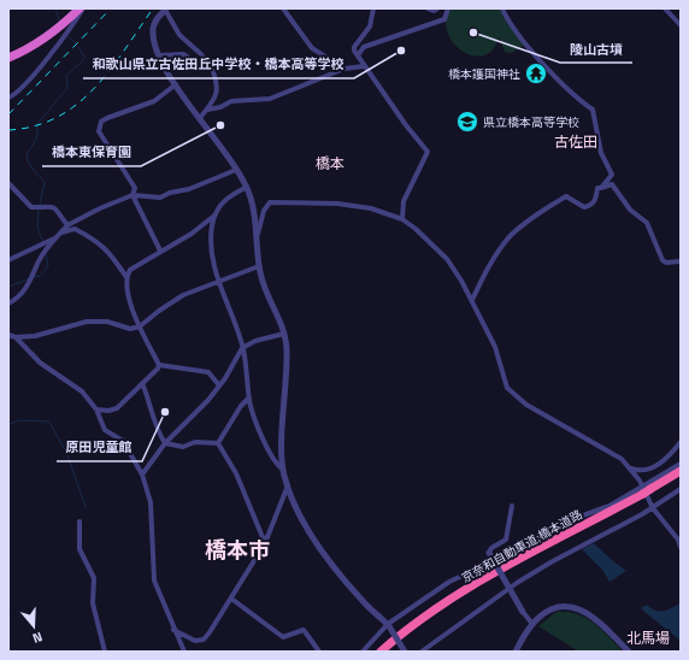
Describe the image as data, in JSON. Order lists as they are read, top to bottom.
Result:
{
  "streets": {
    "highway": ["京奈和自動車道;橋本道路"]
  },
  "districts": [
    "古佐田",
    "橋本",
    "橋本市",
    "北馬場"
  ],
  "places": {
    "other": [
      "陵山古墳",
      "和歌山県立古佐田丘中学校・橋本高等学校",
      "橋本東保育園",
      "原田児童館"
    ],
    "temple": ["橋本護国神社"],
    "school or university": ["県立橋本高等学校"]
  },
  "north": "bottom"
}
